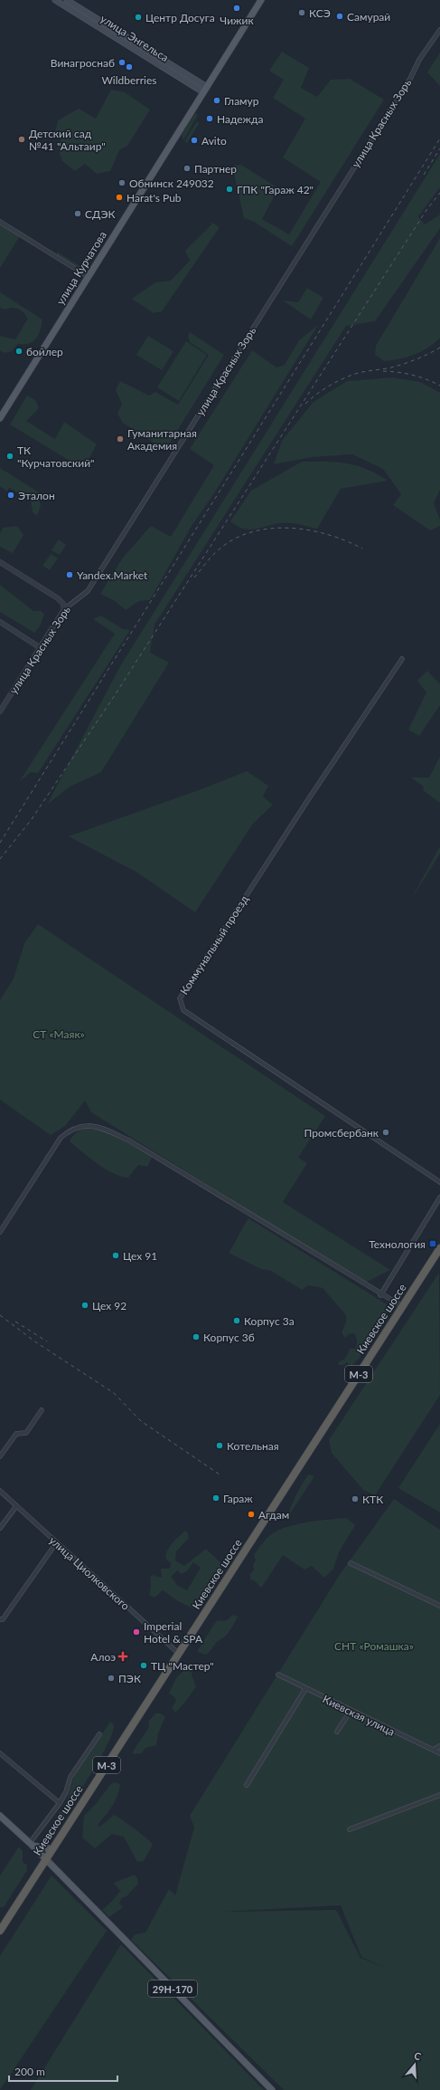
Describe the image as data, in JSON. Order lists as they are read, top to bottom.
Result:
{
  "streets": {
    "highway": ["Киевское шоссе", "М-3"],
    "main road": ["улица Энгельса", "улица Курчатова", "29Н-170"],
    "street": [
      "улица Красных Зорь",
      "Коммунальный проезд",
      "улица Циолковского",
      "Киевская улица"
    ]
  },
  "crossings": [
    ["улица Энгельса", "улица Курчатова"],
    ["Киевское шоссе", "улица Циолковского"],
    ["Киевское шоссе", "29Н-170"]
  ],
  "parks": ["СТ «Маяк»", "СНТ «Ромашка»"],
  "places": {
    "other": [
      "Чижик",
      "КСЭ",
      "Самурай",
      "Центр Досуга",
      "Винагроснаб",
      "Wildberries",
      "Гламур",
      "Надежда",
      "Детский сад №41 \"Альтаир\"",
      "Avito",
      "Партнер",
      "Обнинск 249032",
      "ГПК \"Гараж 42\"",
      "Harat's Pub",
      "СДЭК",
      "бойлер",
      "Гуманитарная Академия",
      "ТК \"Курчатовский\"",
      "Эталон",
      "Yandex.Market",
      "Промсбербанк",
      "Цех 91",
      "Цех 92",
      "Корпус 3a",
      "Корпус 3б",
      "Котельная",
      "Гараж",
      "КТК",
      "Агдам",
      "Imperial Hotel & SPA",
      "ТЦ \"Мастер\"",
      "ПЭК"
    ],
    "transit": ["Технология"],
    "health": ["Алоэ"]
  },
  "scale_bar": "200 m",
  "north": "top"
}
